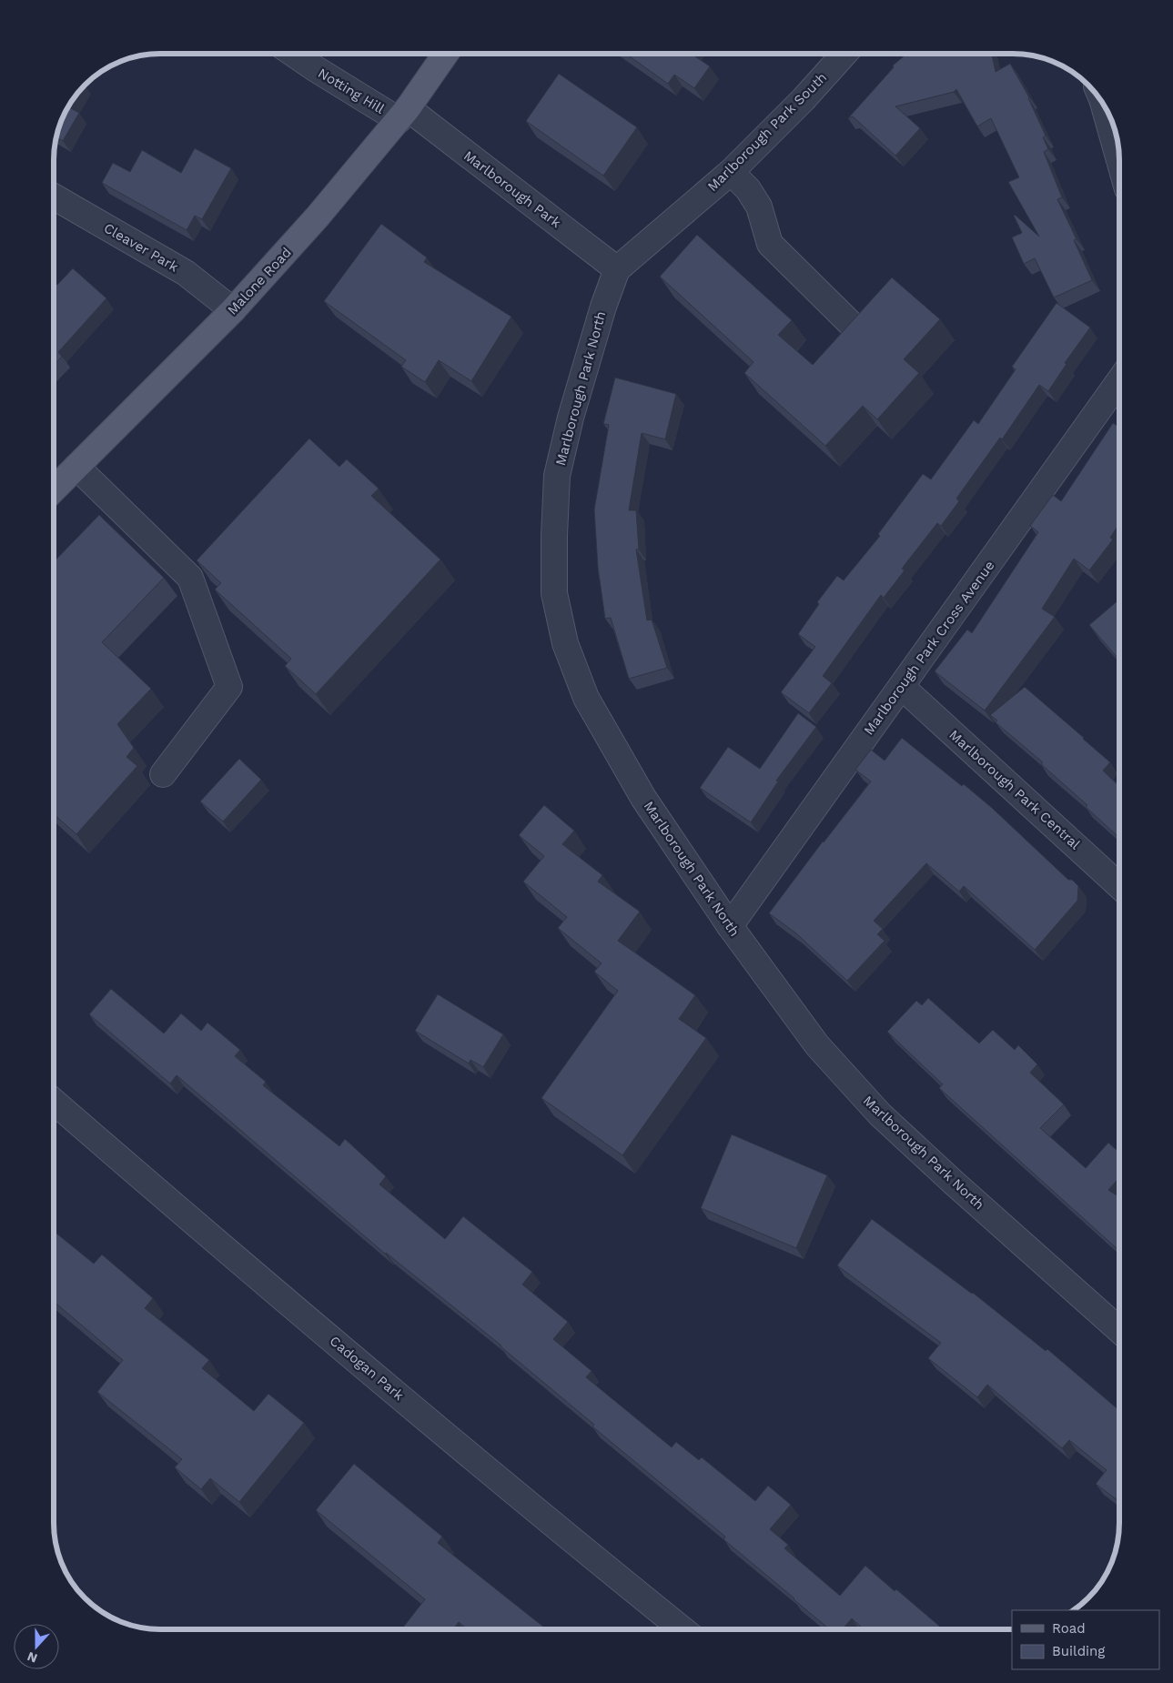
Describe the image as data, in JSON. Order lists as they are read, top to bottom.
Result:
{
  "streets": {
    "main road": ["Malone Road"],
    "street": [
      "Notting Hill",
      "Marlborough Park South",
      "Marlborough Park",
      "Cleaver Park",
      "Marlborough Park North",
      "Marlborough Park Cross Avenue",
      "Marlborough Park Central",
      "Cadogan Park"
    ]
  },
  "crossings": [
    ["Notting Hill", "Marlborough Park"],
    ["Notting Hill", "Malone Road"],
    ["Marlborough Park South", "Marlborough Park"],
    ["Marlborough Park South", "Marlborough Park North"],
    ["Marlborough Park", "Malone Road"],
    ["Marlborough Park", "Marlborough Park North"],
    ["Cleaver Park", "Malone Road"],
    ["Marlborough Park North", "Marlborough Park Cross Avenue"],
    ["Marlborough Park Cross Avenue", "Marlborough Park Central"]
  ],
  "legend": ["Road", "Building"],
  "north": "bottom"
}
